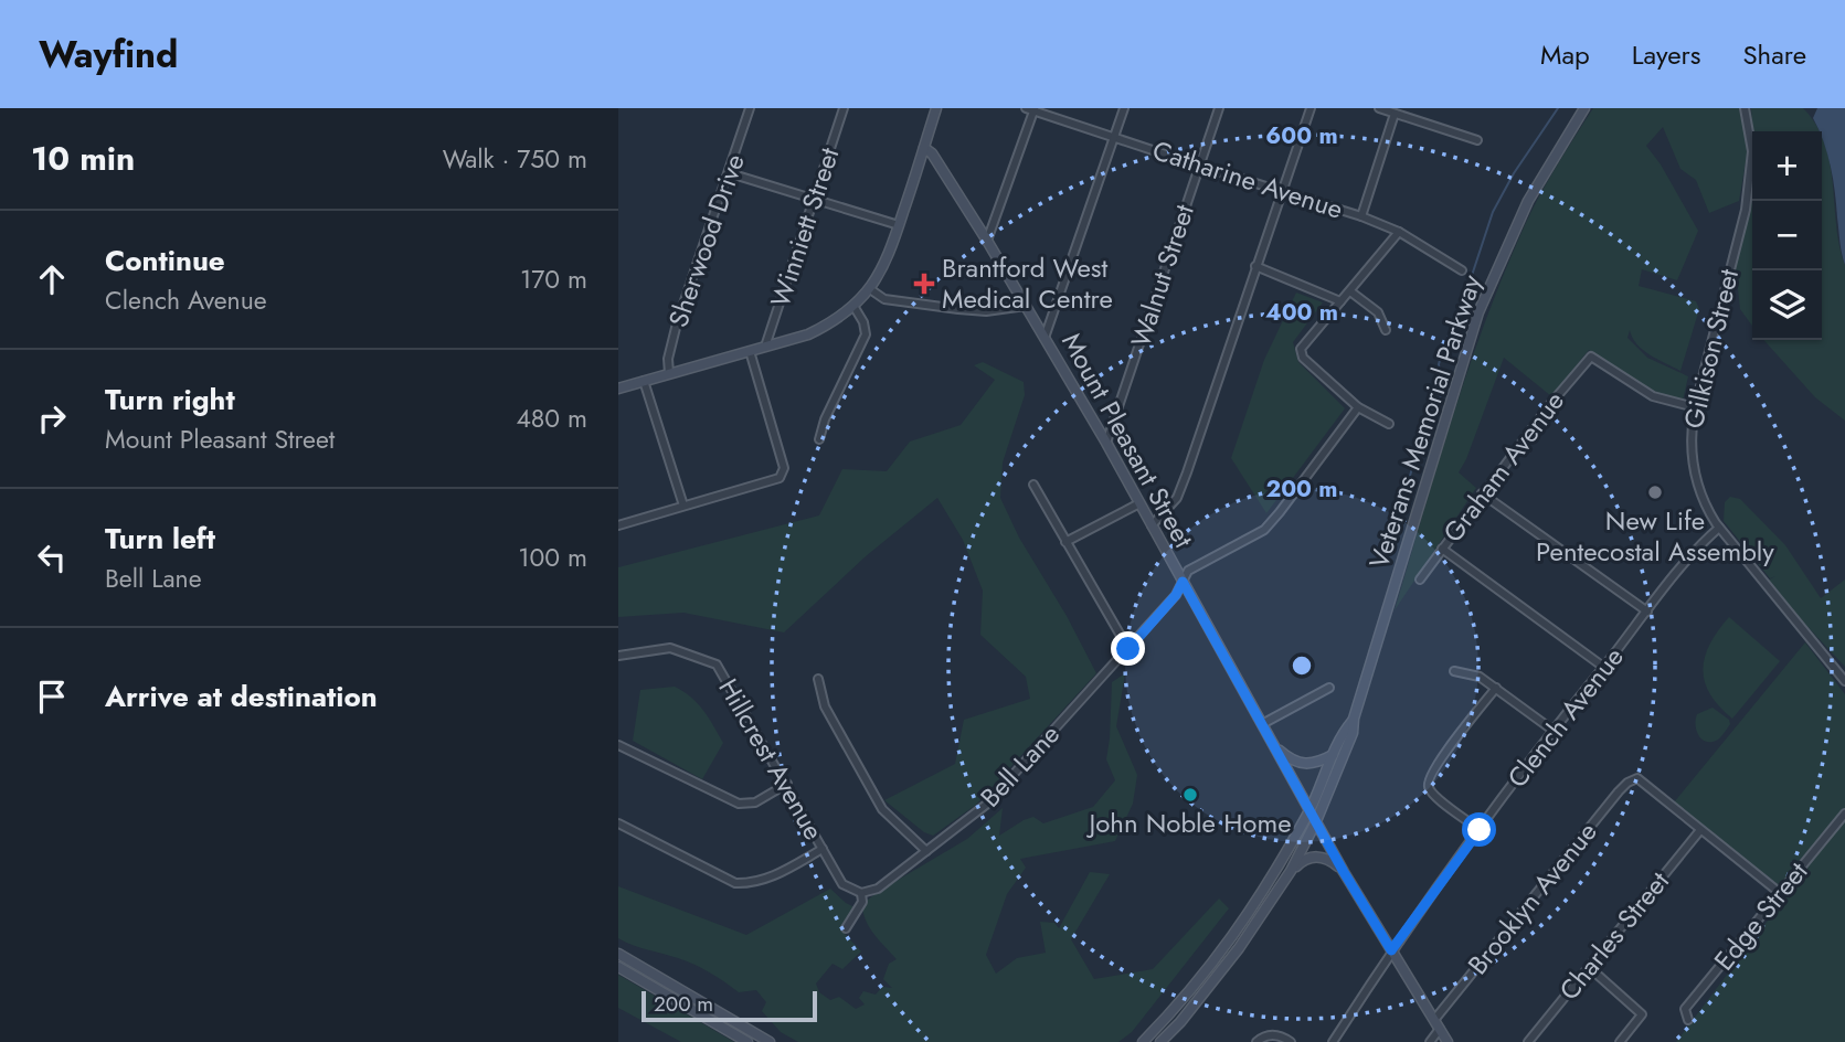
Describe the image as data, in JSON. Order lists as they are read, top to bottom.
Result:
{
  "streets": {
    "main road": ["Veterans Memorial Parkway", "Mount Pleasant Street"],
    "street": [
      "Catharine Avenue",
      "Winniett Street",
      "Sherwood Drive",
      "Walnut Street",
      "Gilkison Street",
      "Graham Avenue",
      "Clench Avenue",
      "Hillcrest Avenue",
      "Bell Lane",
      "Brooklyn Avenue",
      "Edge Street",
      "Charles Street"
    ]
  },
  "crossings": [
    ["Catharine Avenue", "Walnut Street"],
    ["Walnut Street", "Mount Pleasant Street"],
    ["Gilkison Street", "Graham Avenue"],
    ["Gilkison Street", "Clench Avenue"],
    ["Veterans Memorial Parkway", "Mount Pleasant Street"],
    ["Mount Pleasant Street", "Clench Avenue"],
    ["Mount Pleasant Street", "Bell Lane"],
    ["Mount Pleasant Street", "Brooklyn Avenue"],
    ["Hillcrest Avenue", "Bell Lane"],
    ["Brooklyn Avenue", "Charles Street"]
  ],
  "places": {
    "health": ["Brantford West Medical Centre"],
    "other": ["New Life Pentecostal Assembly", "John Noble Home"]
  },
  "scale_bar": "200 m",
  "page": {
    "header": "Wayfind",
    "nav": ["Map", "Layers", "Share"],
    "heading": ["10 min", "Walk · 750 m"],
    "map_buttons": ["+", "−"],
    "list": [
      ["Continue", "Clench Avenue", "170 m"],
      ["Turn right", "Mount Pleasant Street", "480 m"],
      ["Turn left", "Bell Lane", "100 m"],
      "Arrive at destination"
    ],
    "scale": "200 m"
  },
  "rings": ["600 m", "400 m", "200 m"]
}
